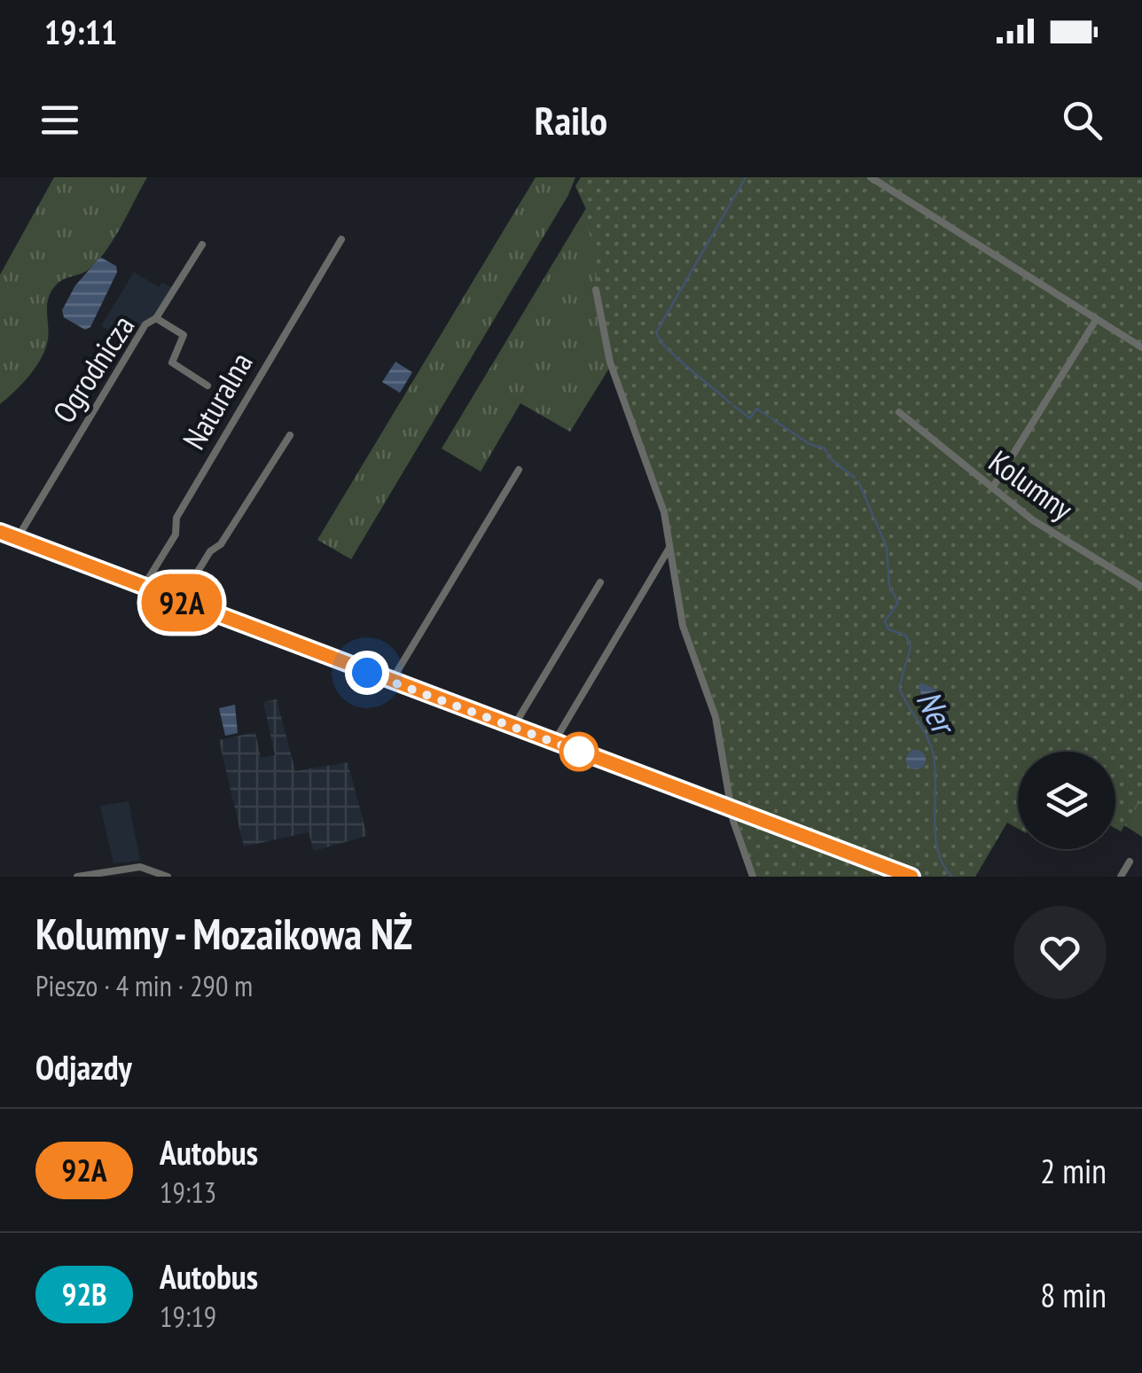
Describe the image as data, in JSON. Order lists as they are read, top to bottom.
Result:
{
  "streets": {
    "street": ["Ogrodnicza", "Naturalna", "Kolumny"]
  },
  "water": ["Ner"],
  "lines": ["bus line 92A"],
  "page": {
    "status": "19:11",
    "header": "Railo",
    "on_map": "92A",
    "heading": [
      ["Kolumny - Mozaikowa NŻ", "Pieszo · 4 min · 290 m"],
      "Odjazdy"
    ],
    "list": [
      {
        "mark": "92A",
        "name": "Autobus",
        "note": "19:13",
        "value": "2 min"
      },
      {
        "mark": "92B",
        "name": "Autobus",
        "note": "19:19",
        "value": "8 min"
      }
    ]
  }
}
